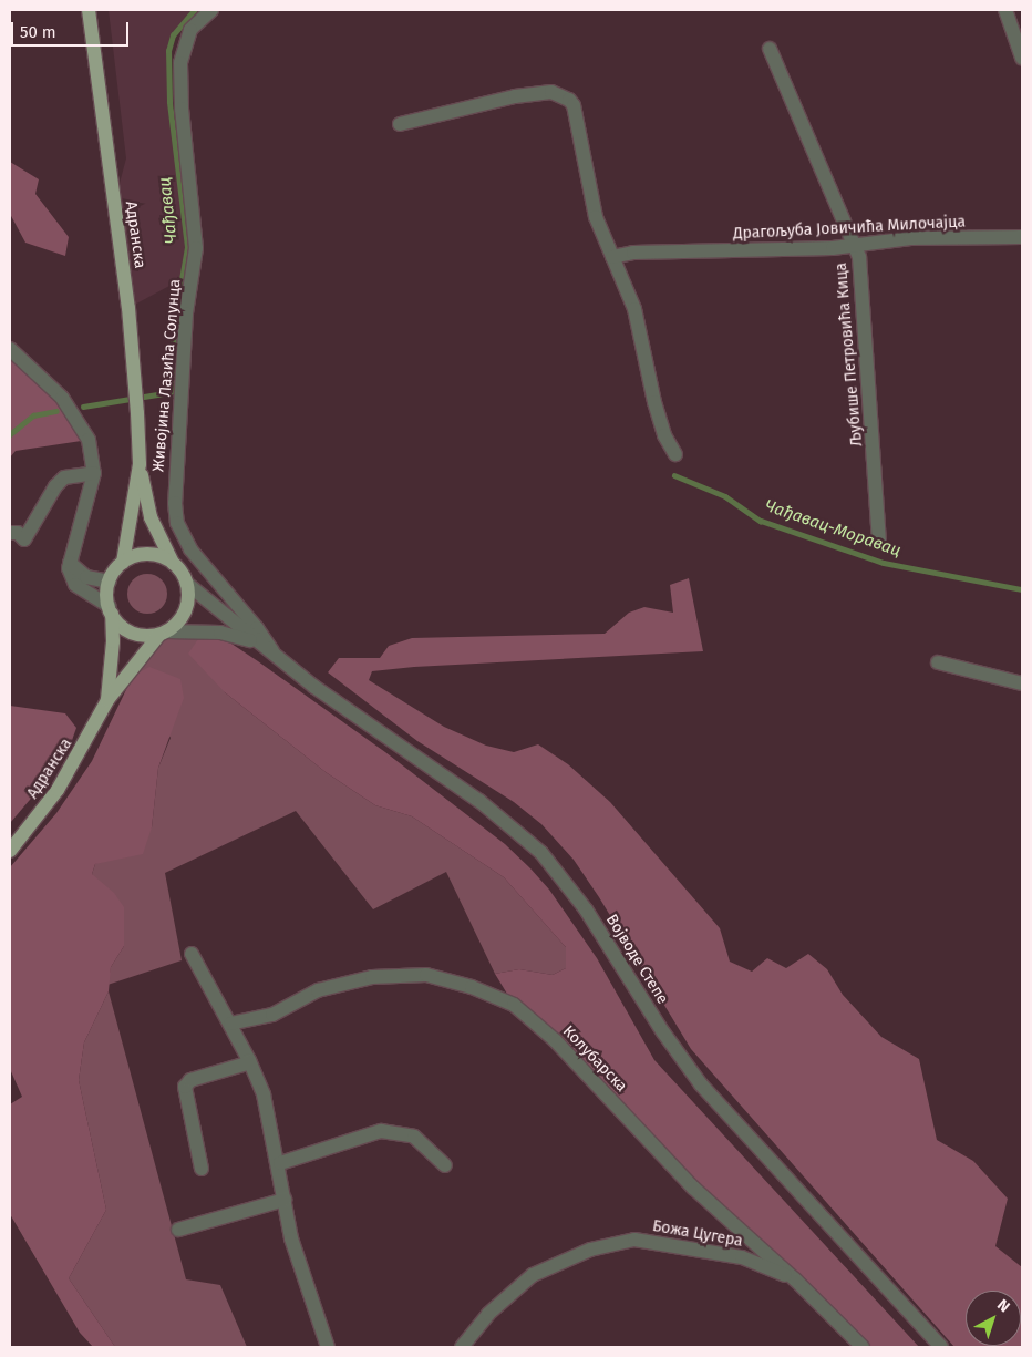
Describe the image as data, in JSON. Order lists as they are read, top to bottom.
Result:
{
  "streets": {
    "main road": ["Адранска"],
    "street": [
      "Драгољуба Јовичића Милочајца",
      "Љубише Петровића Кица",
      "Живојина Лазића Солунца",
      "Војводе Степе",
      "Колубарска",
      "Божа Цугера"
    ]
  },
  "crossings": [
    ["Драгољуба Јовичића Милочајца", "Љубише Петровића Кица"],
    ["Адранска", "Војводе Степе"],
    ["Живојина Лазића Солунца", "Војводе Степе"],
    ["Колубарска", "Божа Цугера"]
  ],
  "water": ["Чађавац", "Чађавац-Моравац"],
  "scale_bar": "50 m",
  "north": "top right"
}
